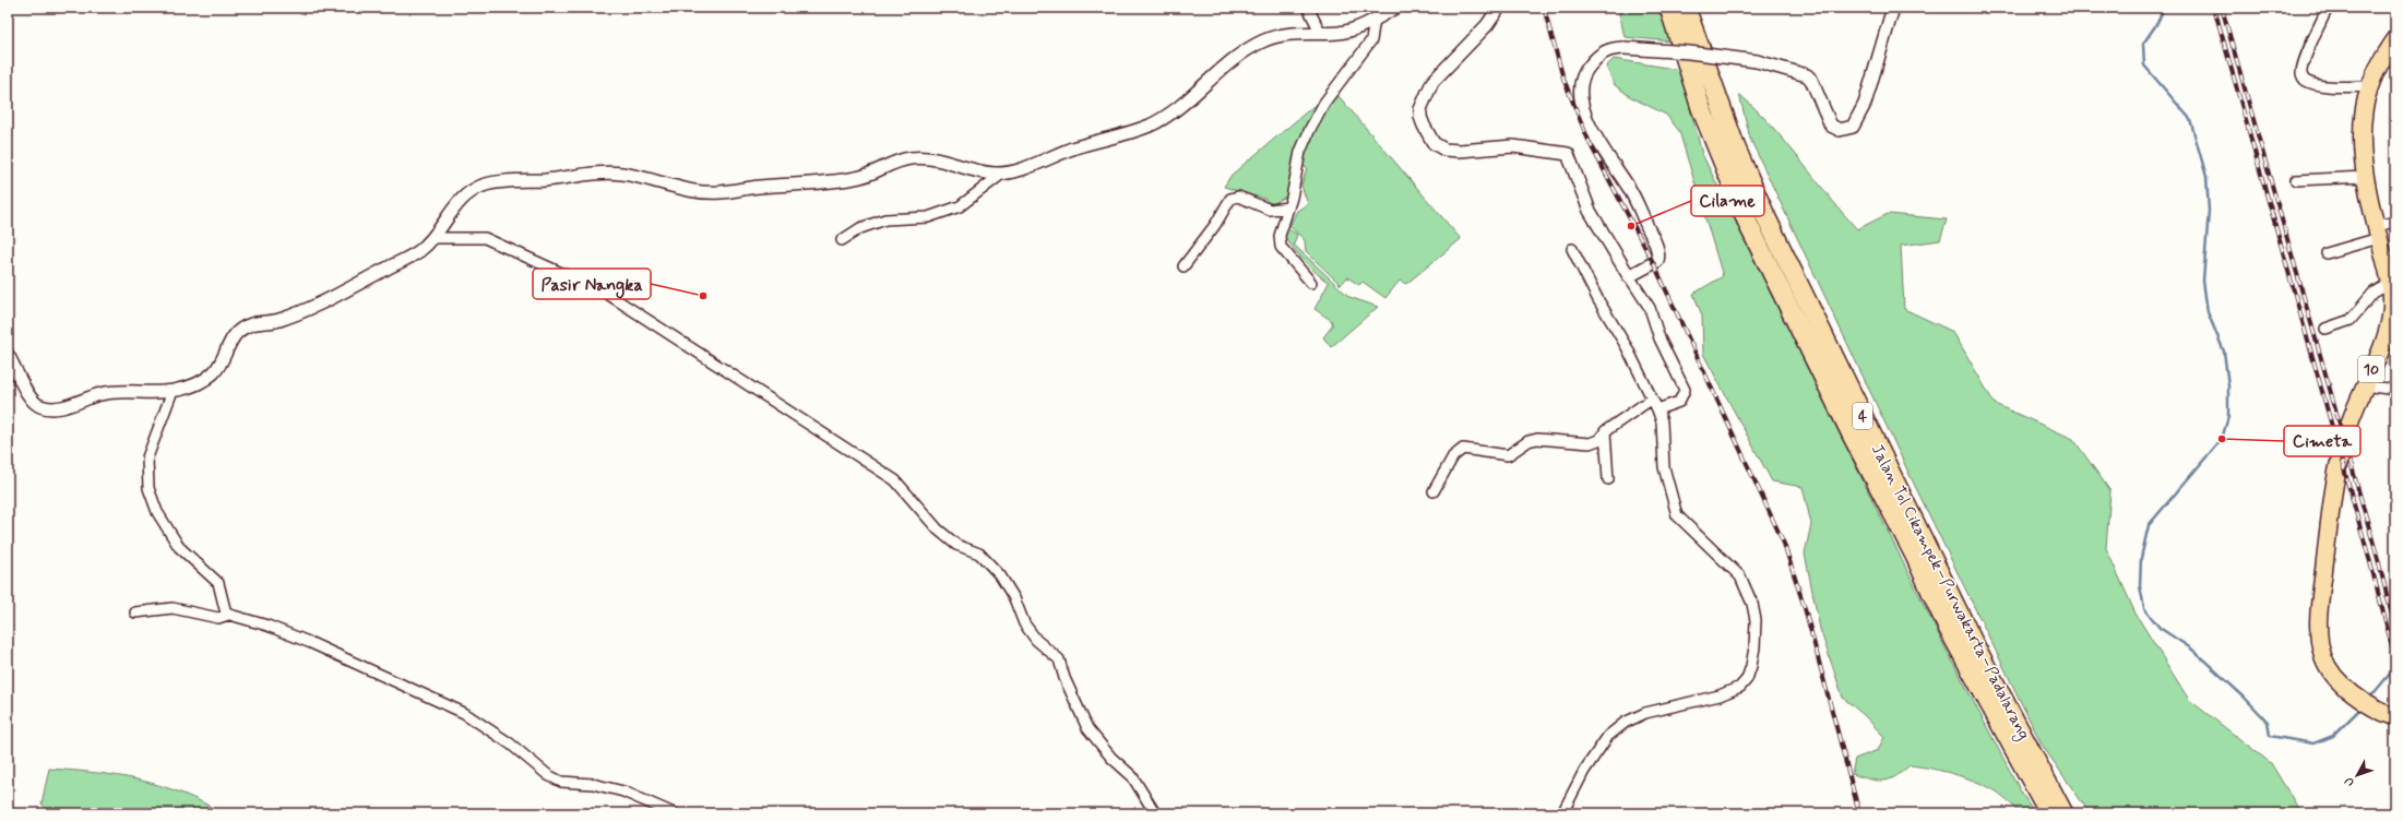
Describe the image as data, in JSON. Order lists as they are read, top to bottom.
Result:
{
  "streets": {
    "highway": ["10", "4", "Jalan Tol Cikampek–Purwakarta–Padalarang"]
  },
  "places": ["Cilame", "Pasir Nangka", "Cimeta"],
  "north": "bottom left"
}
